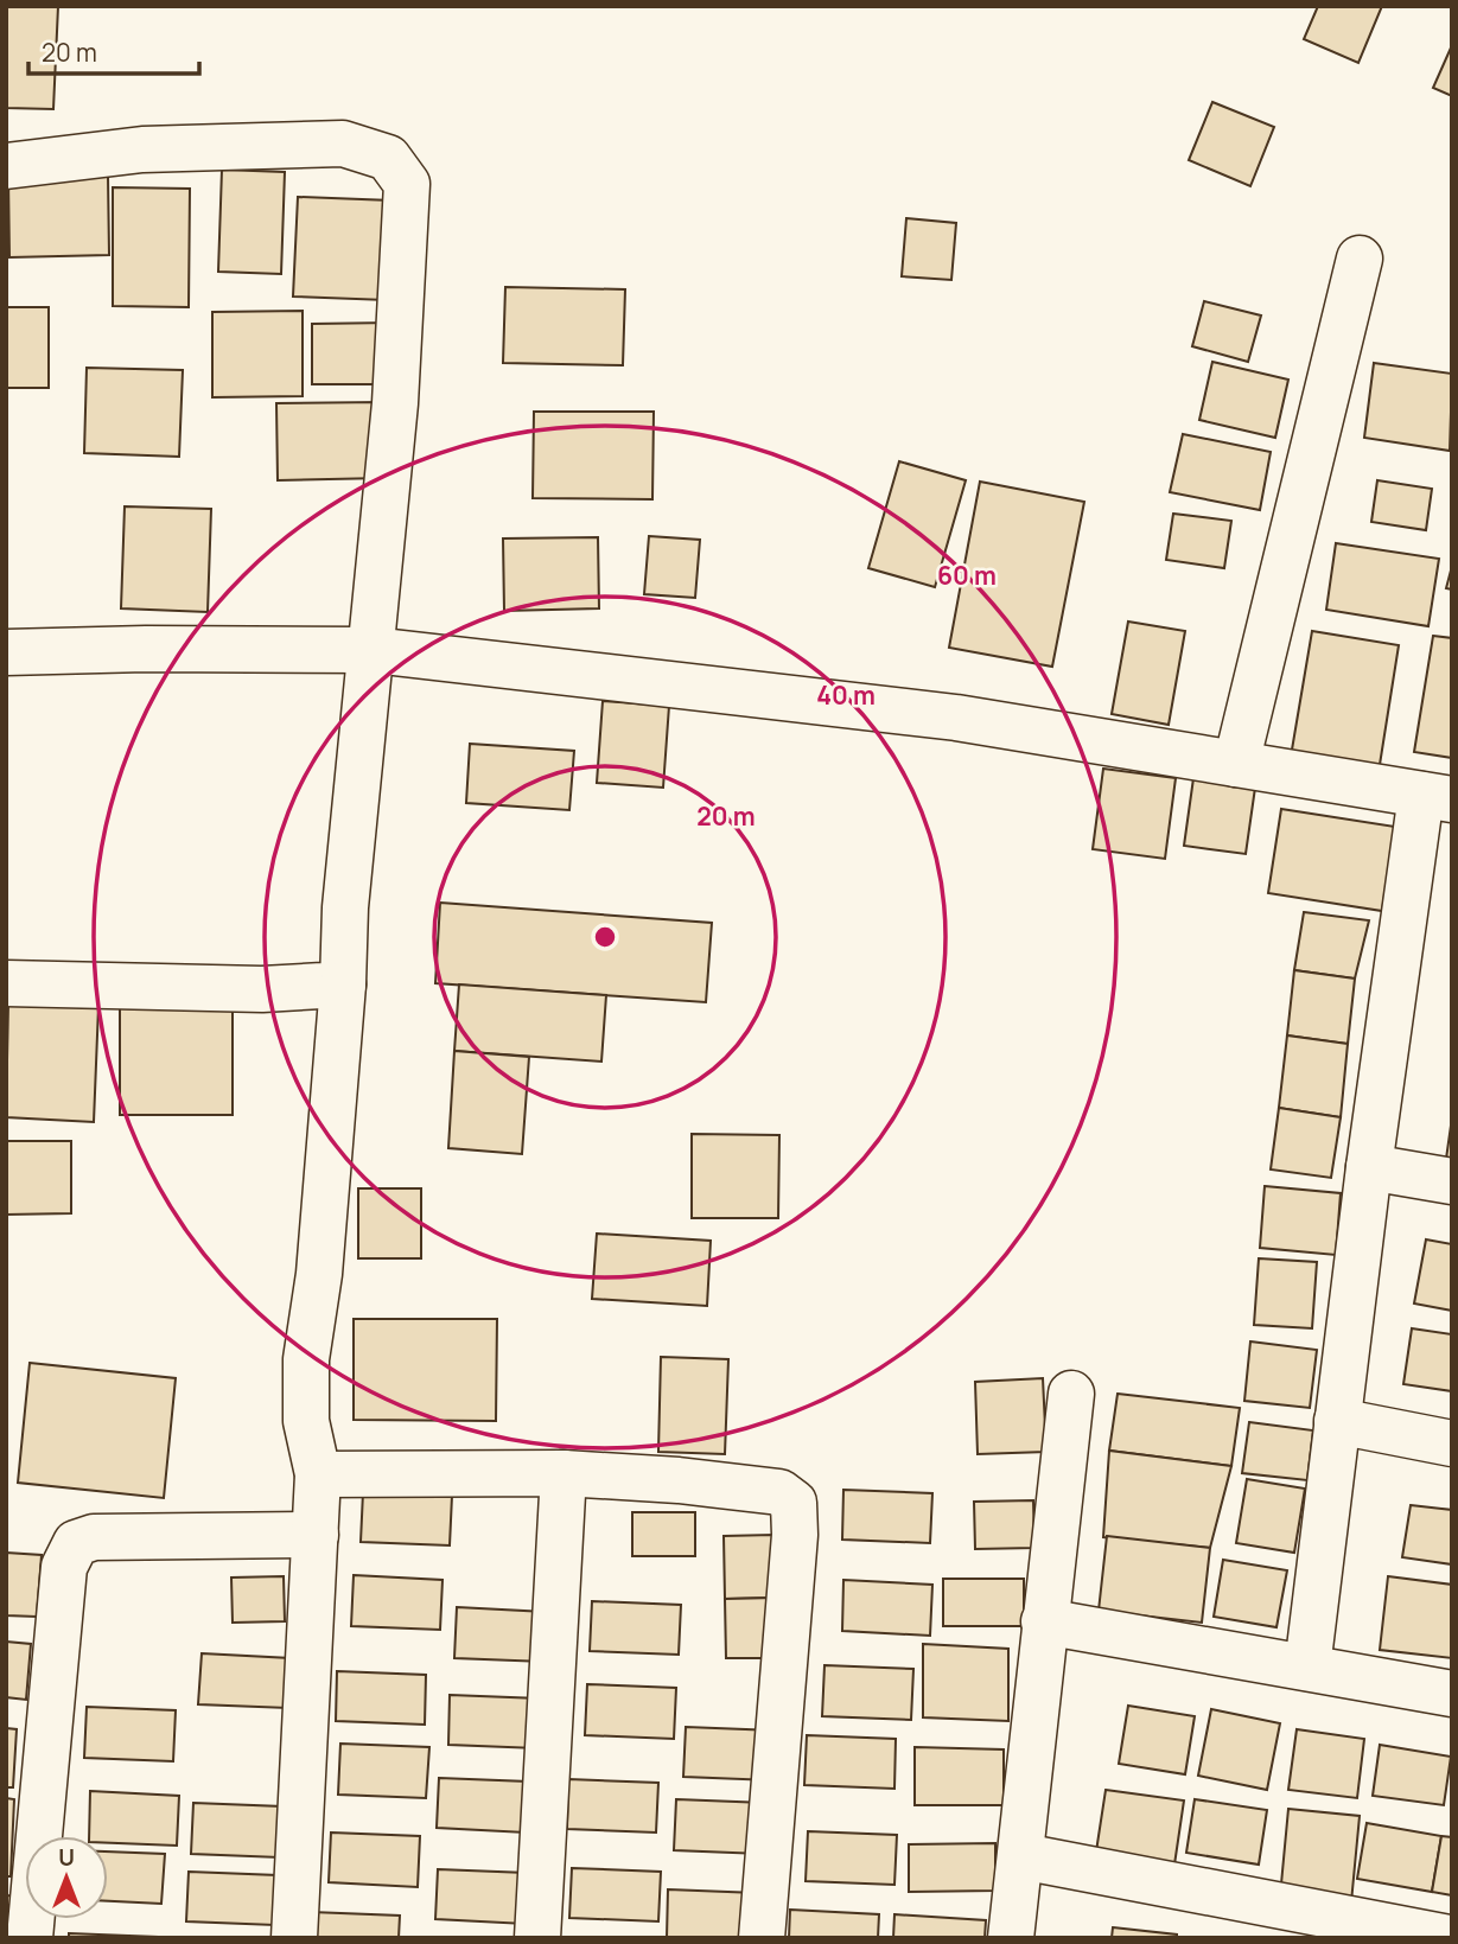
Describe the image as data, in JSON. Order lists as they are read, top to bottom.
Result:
{
  "scale_bar": "20 m",
  "north": "top",
  "rings": ["60 m", "40 m", "20 m"]
}
